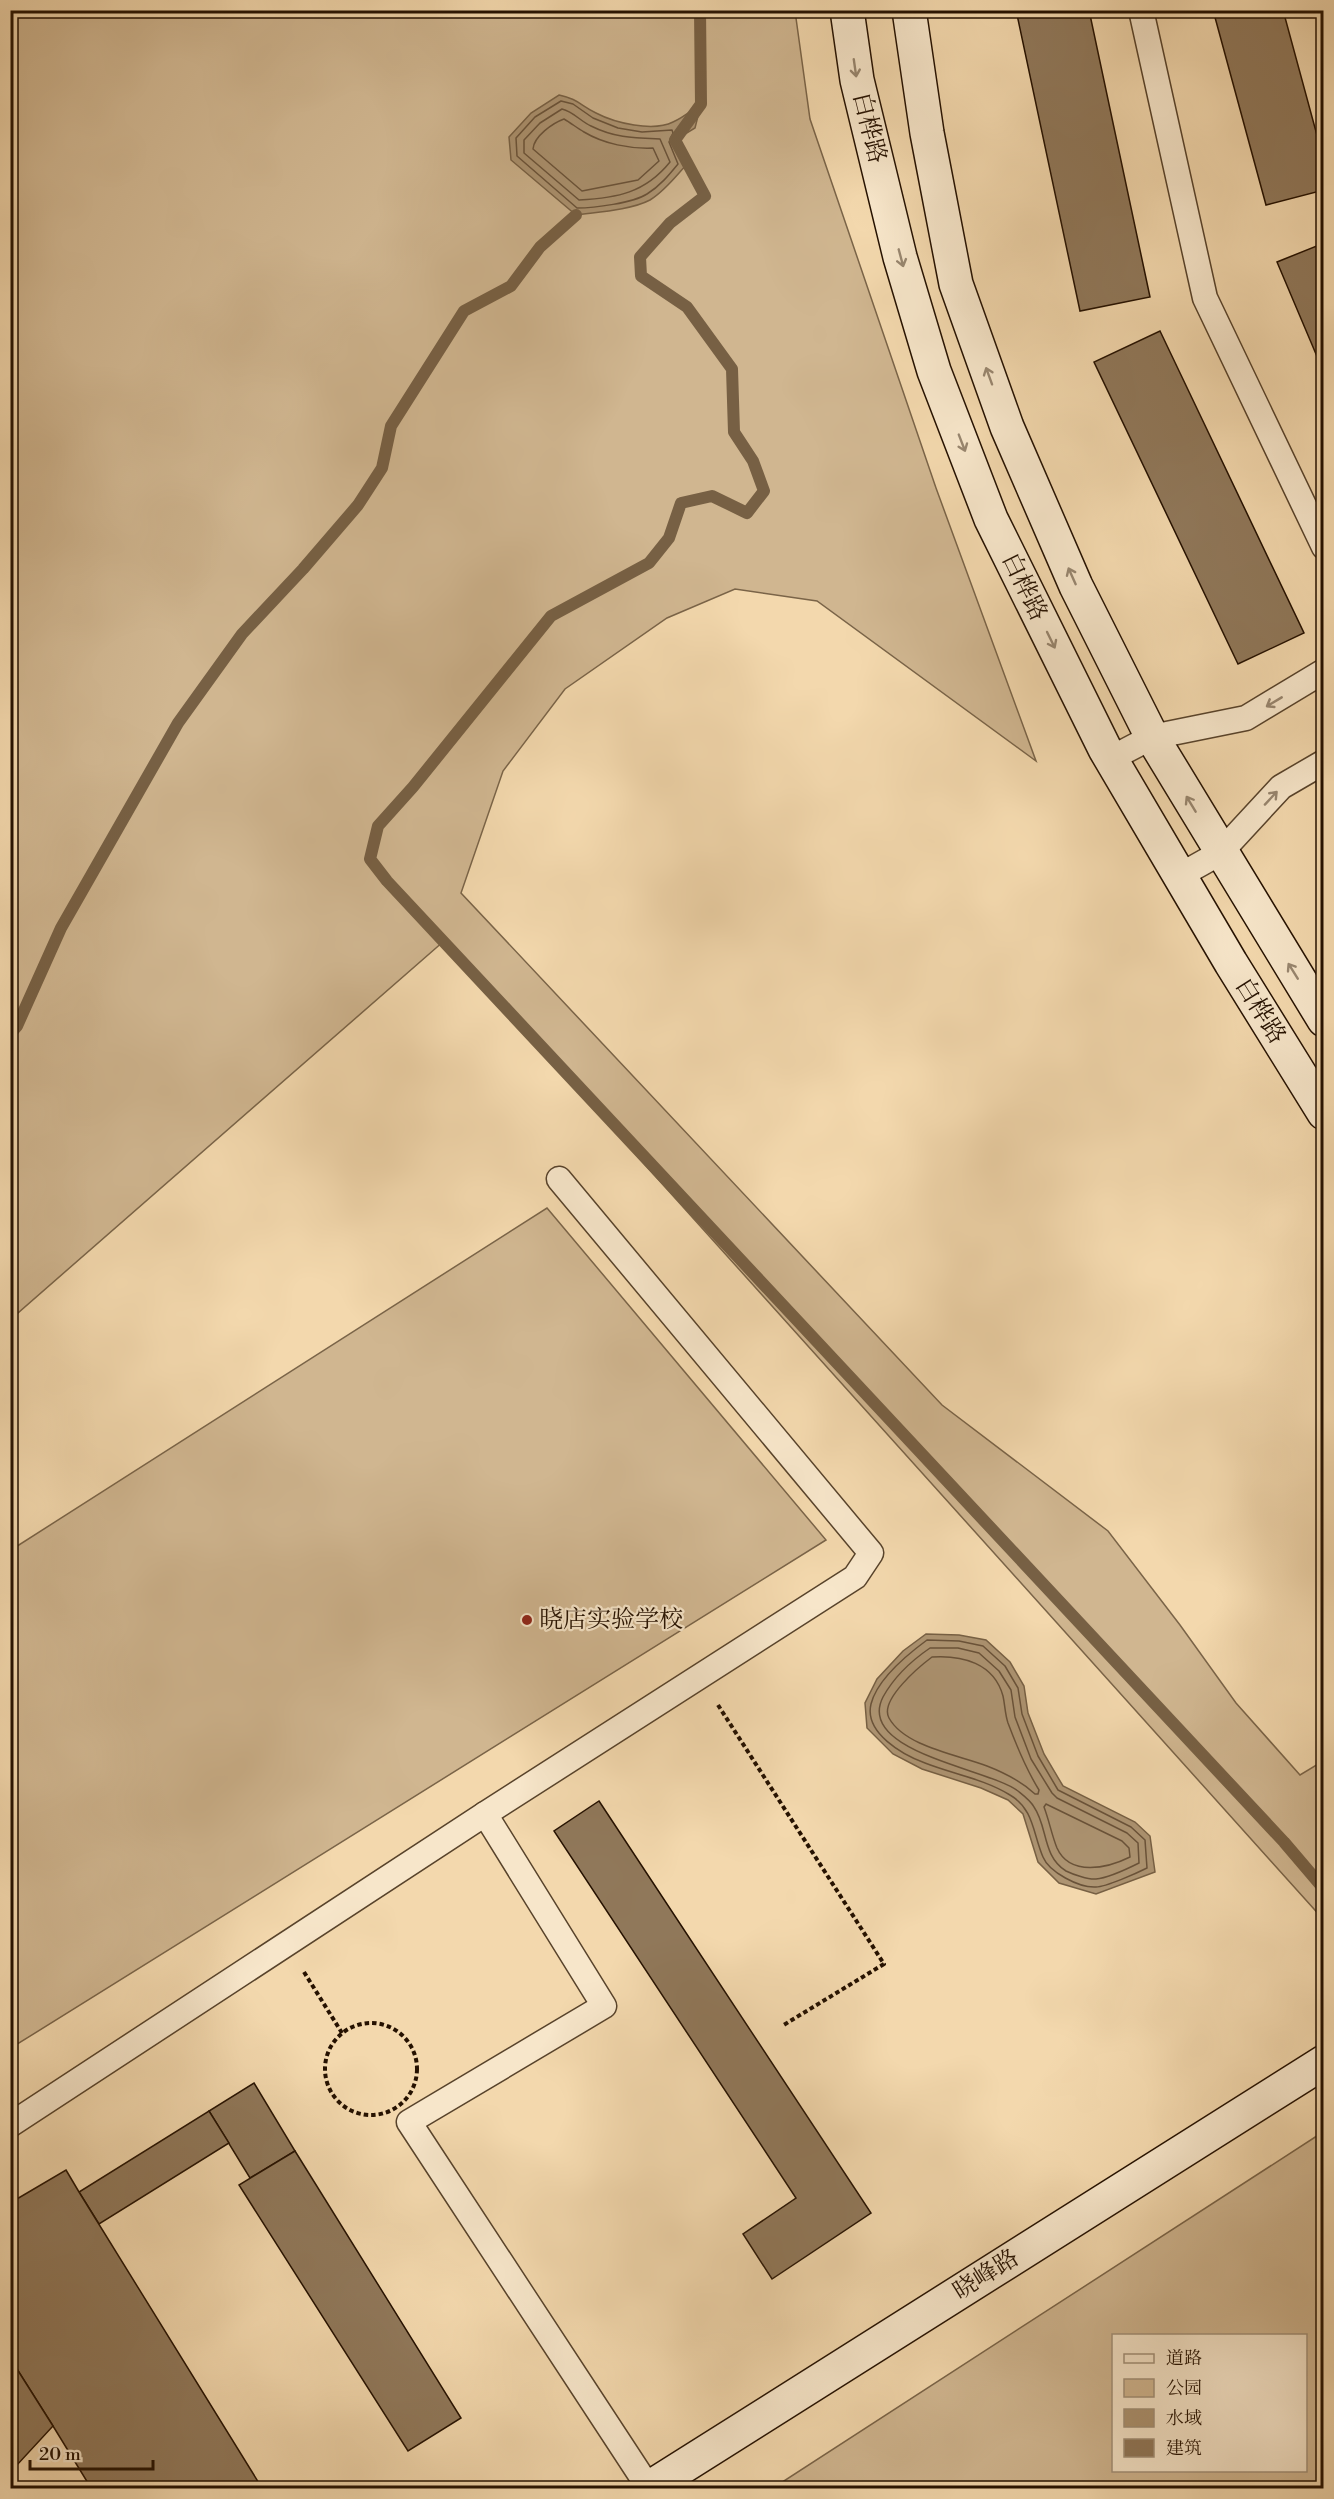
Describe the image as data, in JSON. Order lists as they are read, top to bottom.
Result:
{
  "streets": {
    "street": ["白桦路", "晓峰路"]
  },
  "places": ["晓店实验学校"],
  "legend": [
    "道路",
    "公园",
    "水域",
    "建筑"
  ],
  "scale_bar": "20 m"
}
